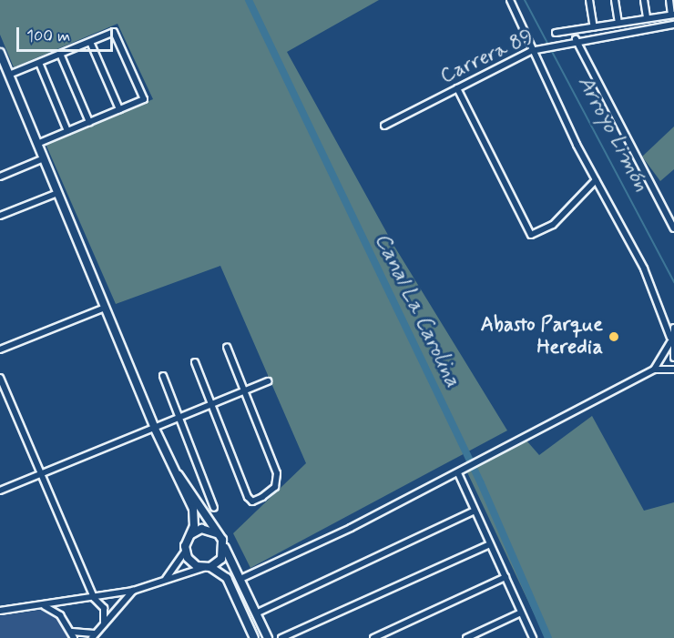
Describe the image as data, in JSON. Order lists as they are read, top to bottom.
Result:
{
  "streets": {
    "street": ["Carrera 89"]
  },
  "water": ["Arroyo Limón", "Canal La Carolina"],
  "places": ["Abasto Parque Heredia"],
  "scale_bar": "100 m"
}
